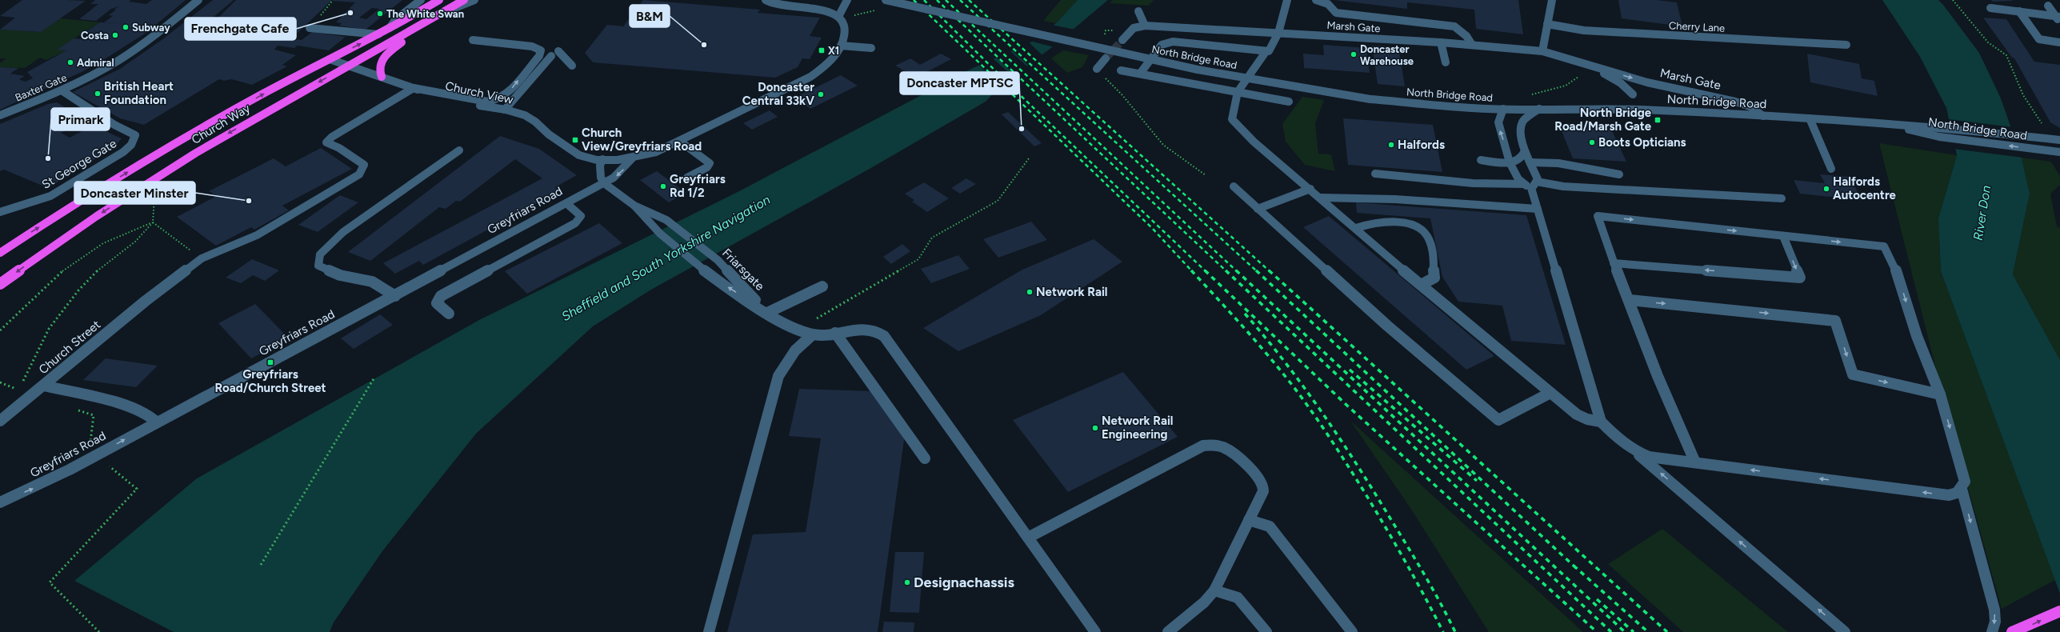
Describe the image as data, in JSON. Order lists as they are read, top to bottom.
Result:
{
  "streets": {
    "highway": ["Church Way"],
    "street": [
      "Marsh Gate",
      "Cherry Lane",
      "North Bridge Road",
      "Baxter Gate",
      "Church View",
      "St George Gate",
      "Greyfriars Road",
      "Friarsgate",
      "Church Street"
    ]
  },
  "crossings": [
    ["Marsh Gate", "North Bridge Road"],
    ["Baxter Gate", "St George Gate"],
    ["Church View", "Church Way"],
    ["Church View", "Greyfriars Road"],
    ["Church View", "Church Street"],
    ["Greyfriars Road", "Friarsgate"],
    ["Greyfriars Road", "Church Street"]
  ],
  "water": ["River Don", "Sheffield and South Yorkshire Navigation"],
  "places": {
    "other": [
      "Frenchgate Cafe",
      "The White Swan",
      "Subway",
      "Costa",
      "B&M",
      "Doncaster Warehouse",
      "Admiral",
      "British Heart Foundation",
      "Doncaster Central 33kV",
      "Doncaster MPTSC",
      "Boots Opticians",
      "Halfords",
      "Primark",
      "Greyfriars Rd 1/2",
      "Halfords Autocentre",
      "Doncaster Minster",
      "Network Rail",
      "Network Rail Engineering",
      "Designachassis"
    ],
    "transit": [
      "X1",
      "North Bridge Road/Marsh Gate",
      "Church View/Greyfriars Road",
      "Greyfriars Road/Church Street"
    ]
  }
}
